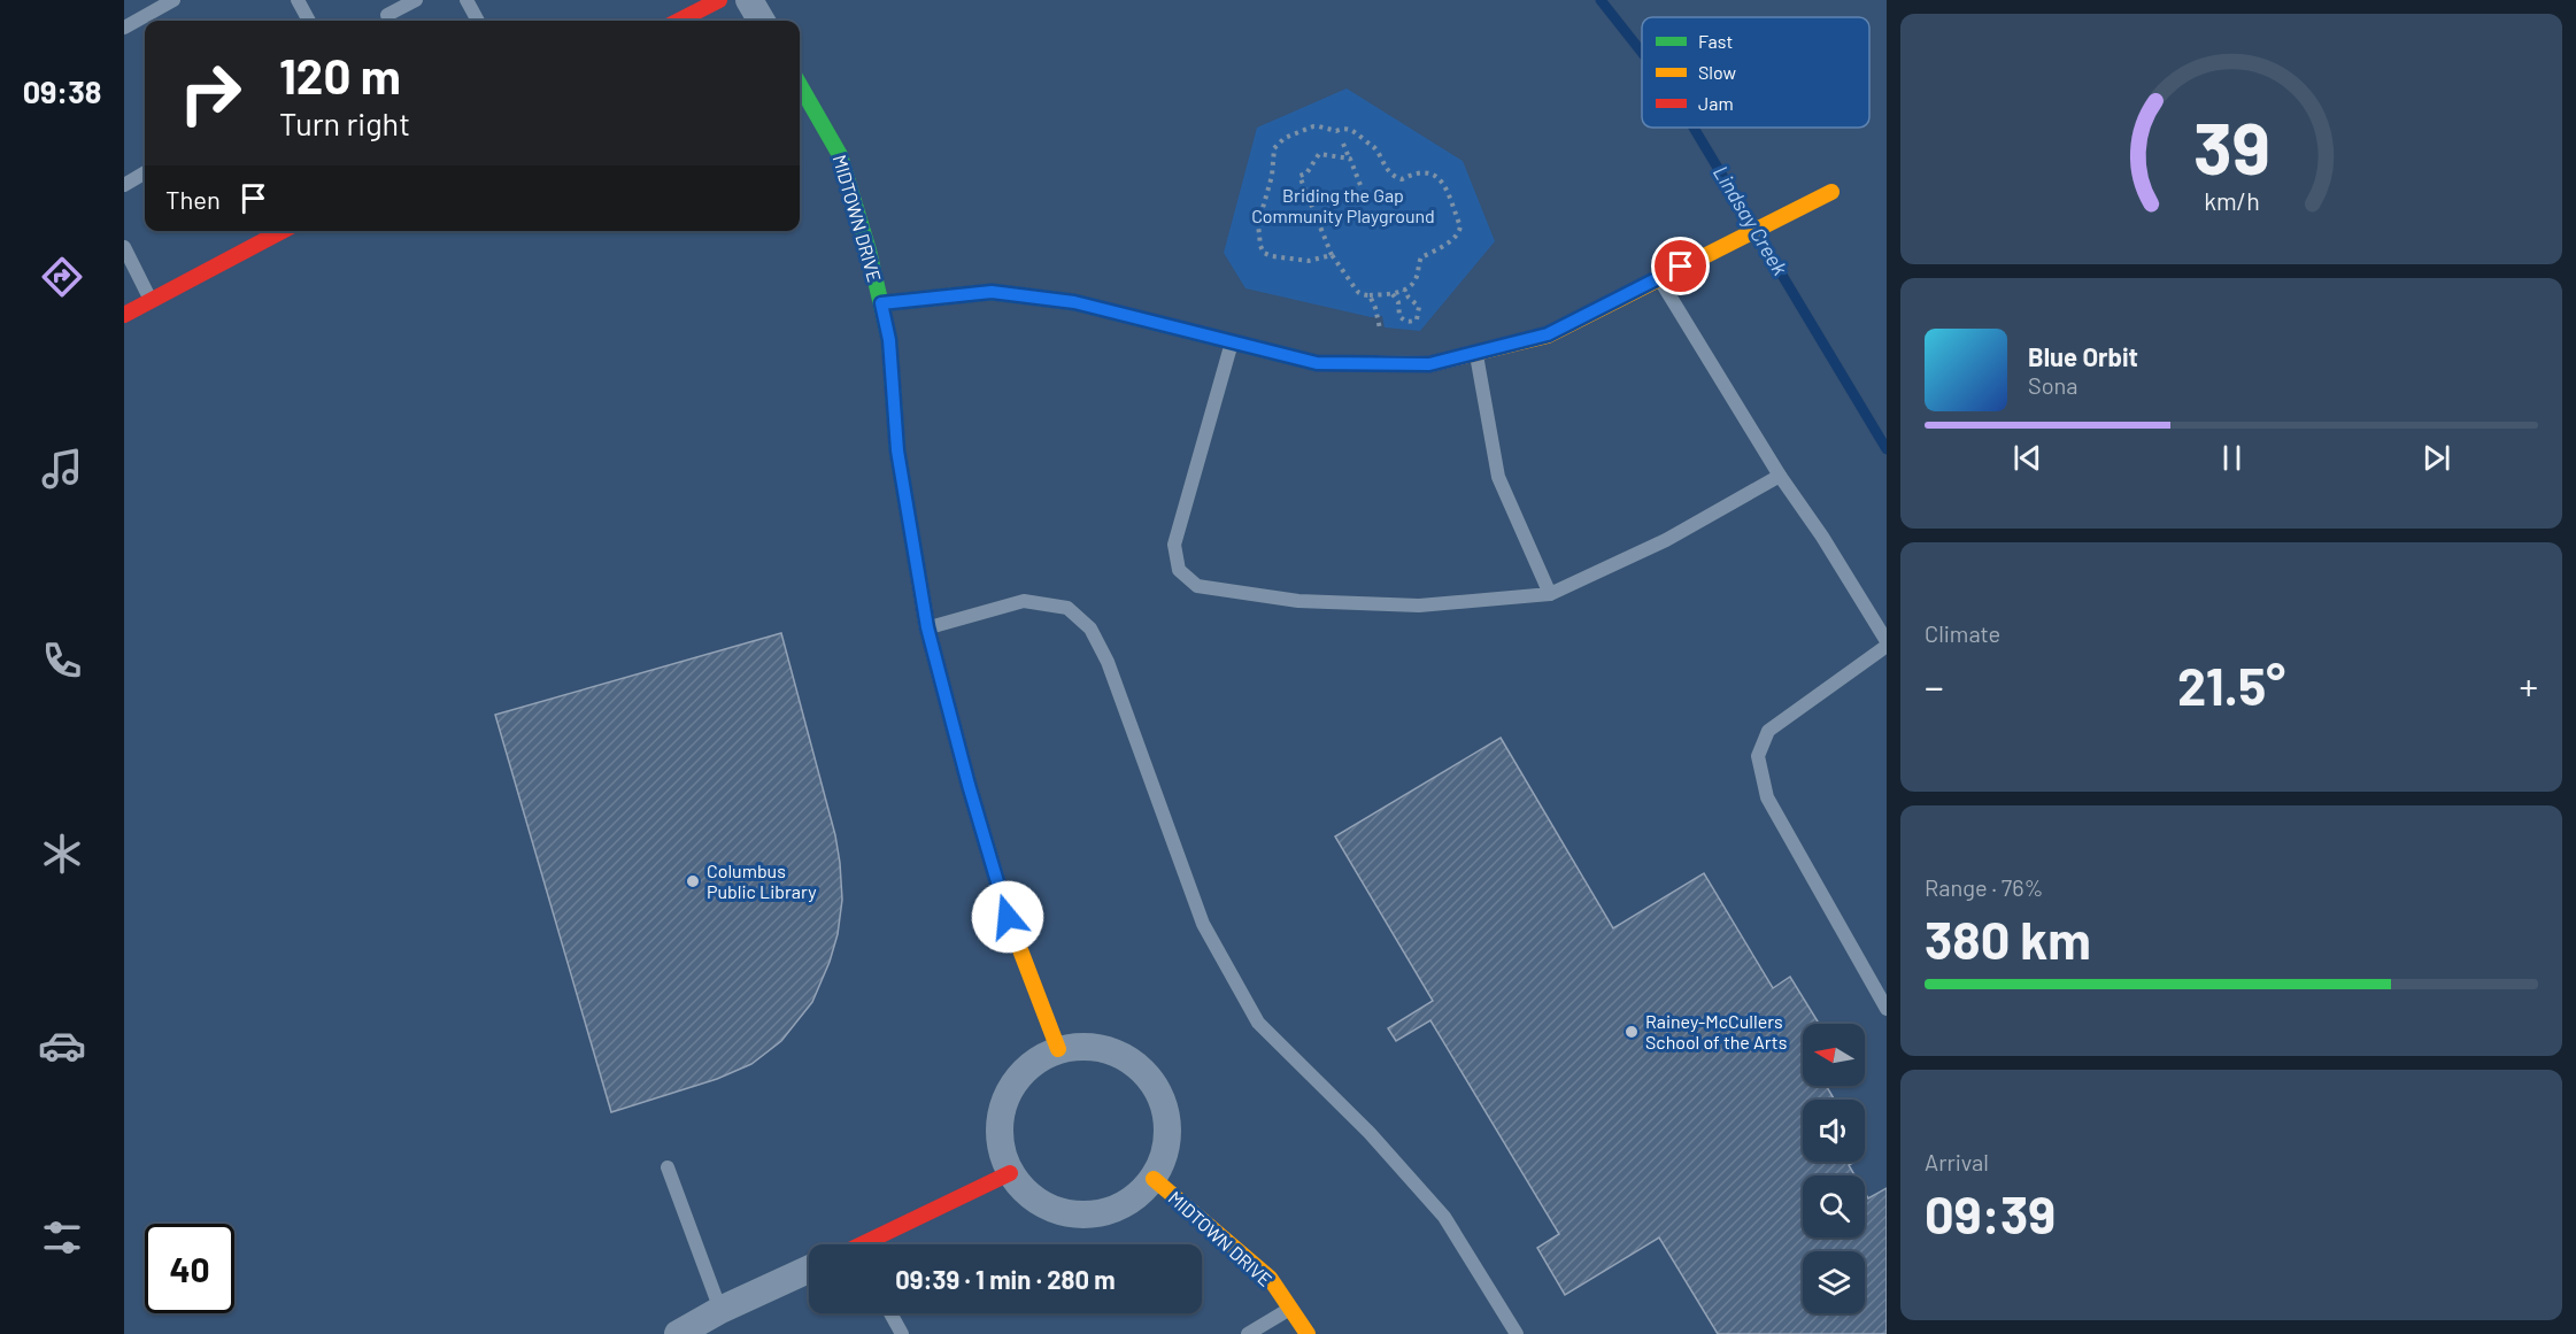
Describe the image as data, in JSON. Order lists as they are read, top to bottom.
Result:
{
  "streets": {
    "street": ["MIDTOWN DRIVE"]
  },
  "water": ["Lindsay Creek"],
  "parks": ["Briding the Gap Community Playground"],
  "places": ["Columbus Public Library", "Rainey-McCullers School of the Arts"],
  "legend": ["Fast", "Slow", "Jam"],
  "north": "left",
  "page": {
    "tabs": "09:38",
    "turn": ["120 m", "Turn right"],
    "then": "Then",
    "song": ["Blue Orbit", "Sona"],
    "tile": [
      "Climate",
      ["Range · 76%", "380 km"],
      ["Arrival", "09:39"]
    ],
    "heat": ["−", "21.5°", "+"],
    "limit": "40",
    "trip": "09:39 · 1 min · 280 m",
    "gauge": ["39", "km/h"]
  }
}
